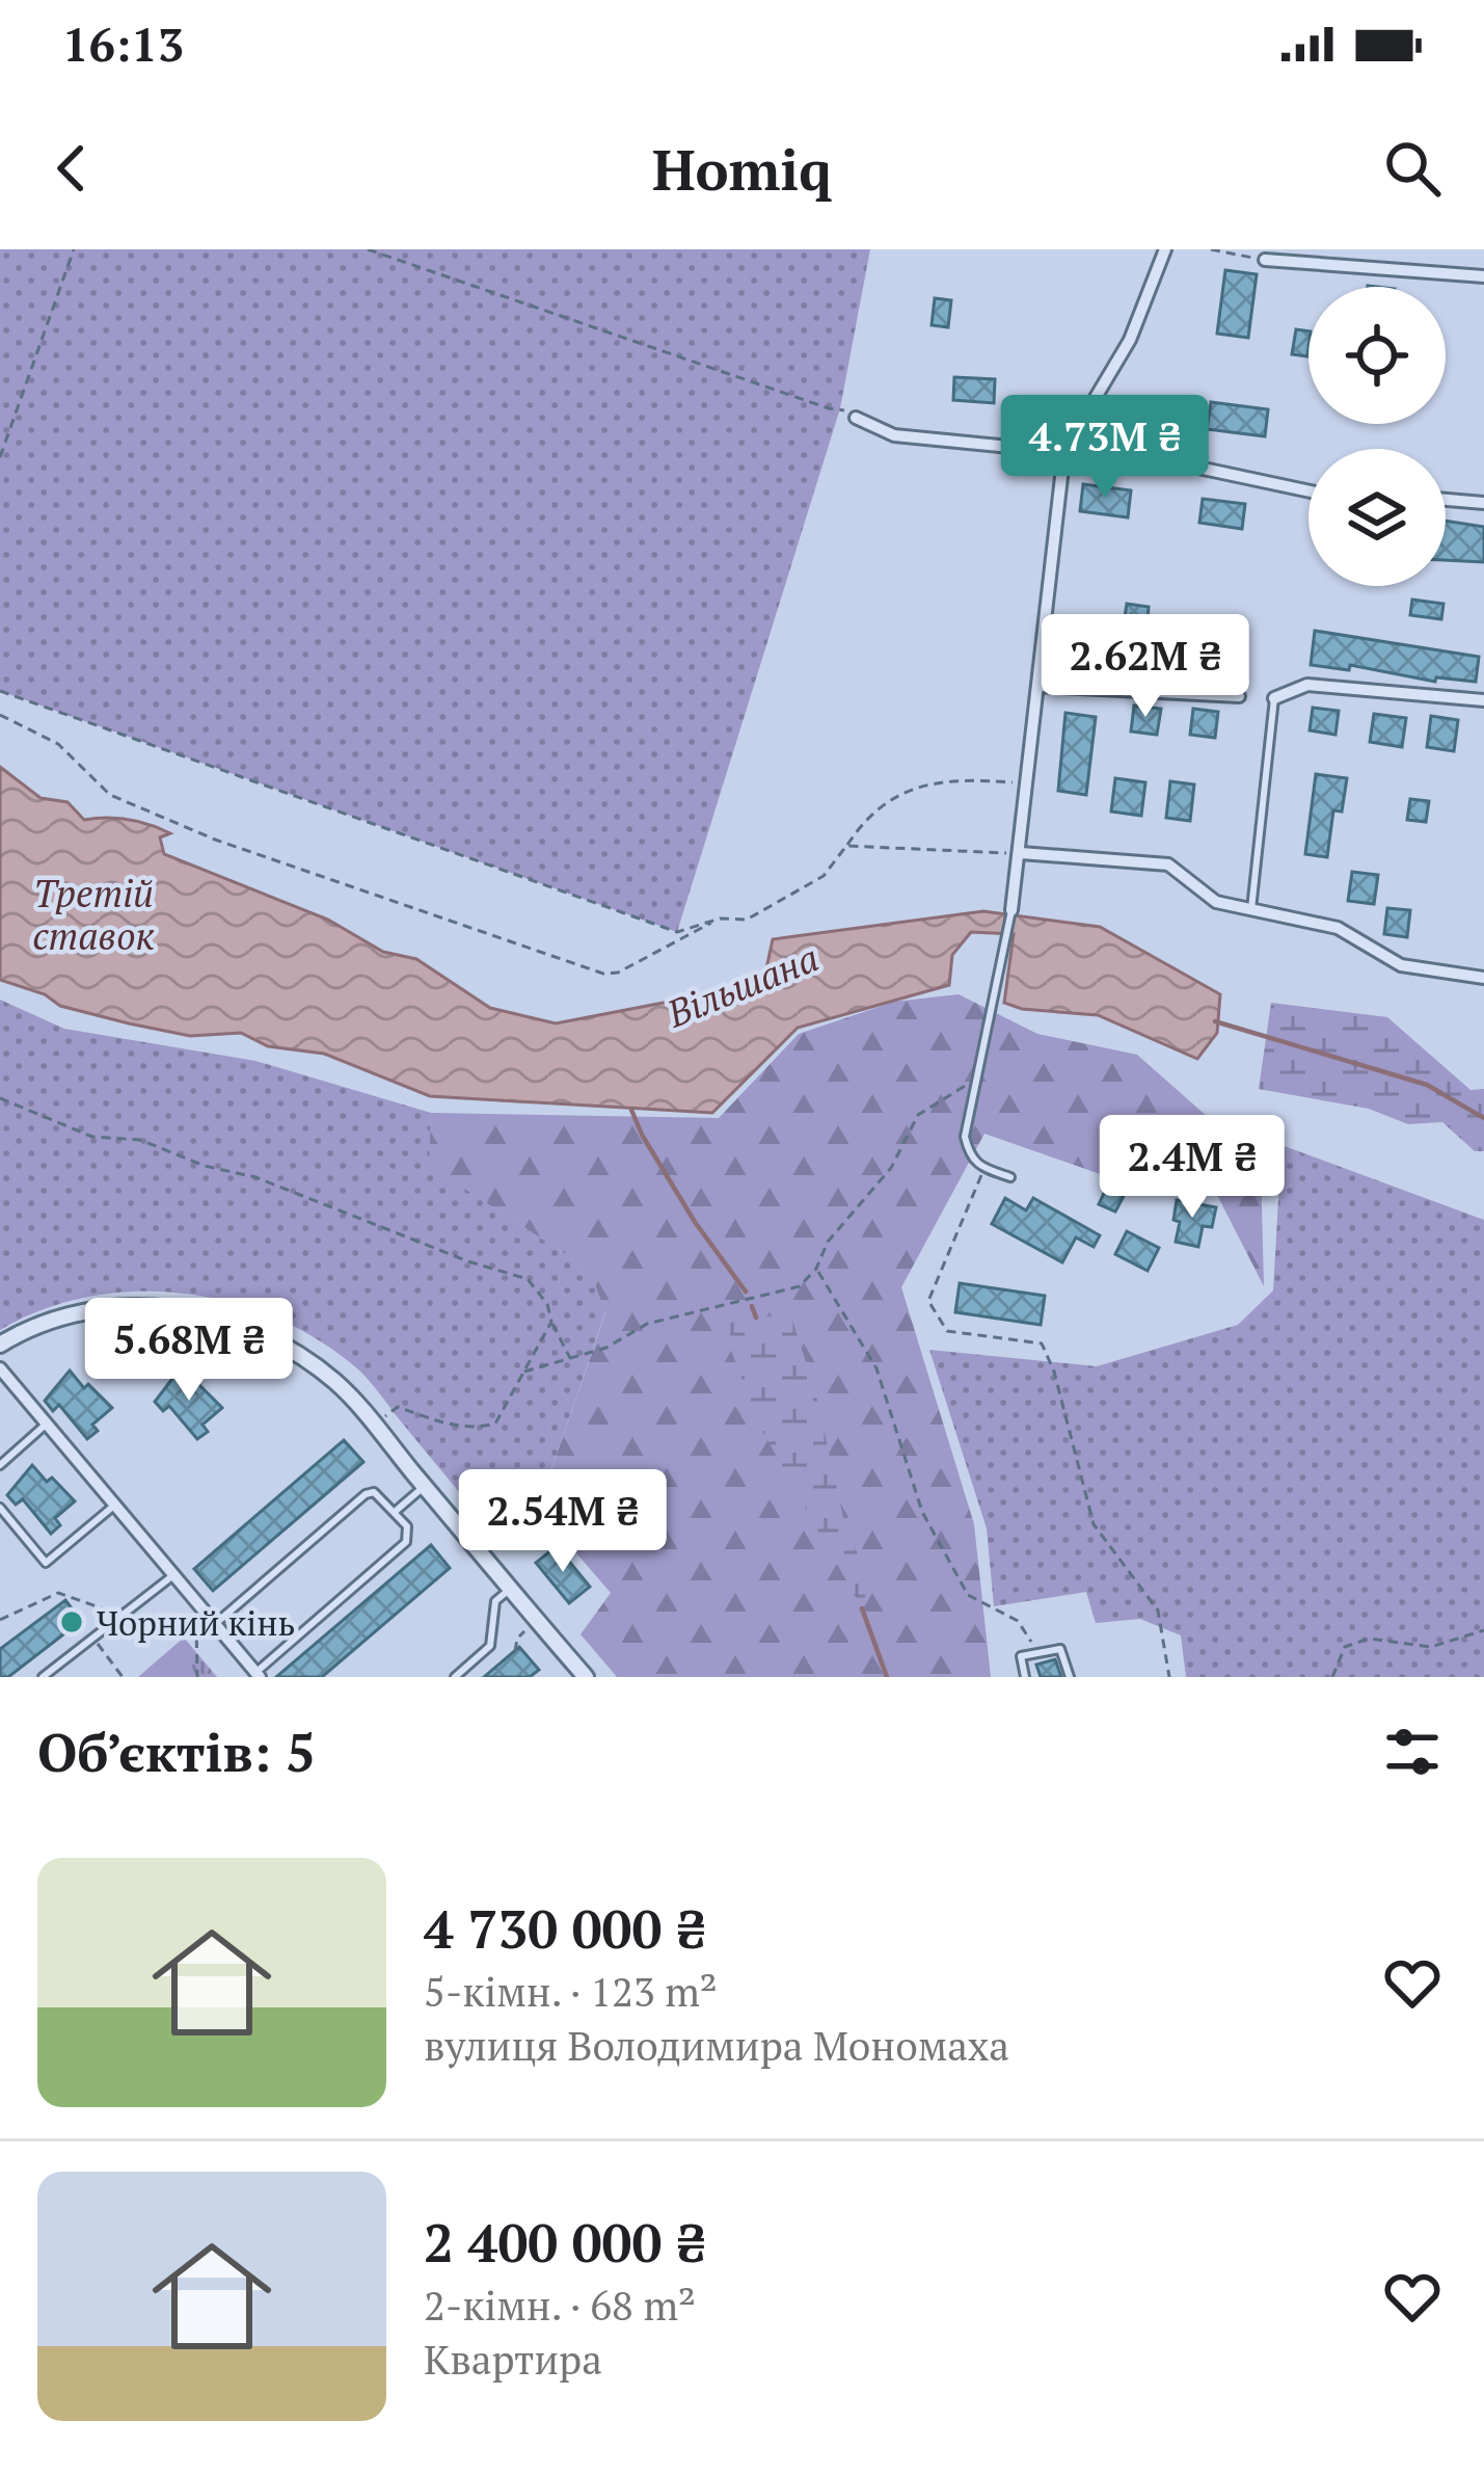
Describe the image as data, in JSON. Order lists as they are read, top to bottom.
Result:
{
  "water": ["Третій ставок", "Вільшана"],
  "places": ["Чорний кінь"],
  "page": {
    "status": "16:13",
    "header": "Homiq",
    "price": [
      "4.73M ₴",
      "2.62M ₴",
      "2.4M ₴",
      "5.68M ₴",
      "2.54M ₴"
    ],
    "heading": "Об’єктів: 5",
    "list": [
      {
        "name": "4 730 000 ₴",
        "note": "5-кімн. · 123 m² · вулиця Володимира Мономаха"
      },
      {
        "name": "2 400 000 ₴",
        "note": "2-кімн. · 68 m² · Квартира"
      }
    ]
  }
}
